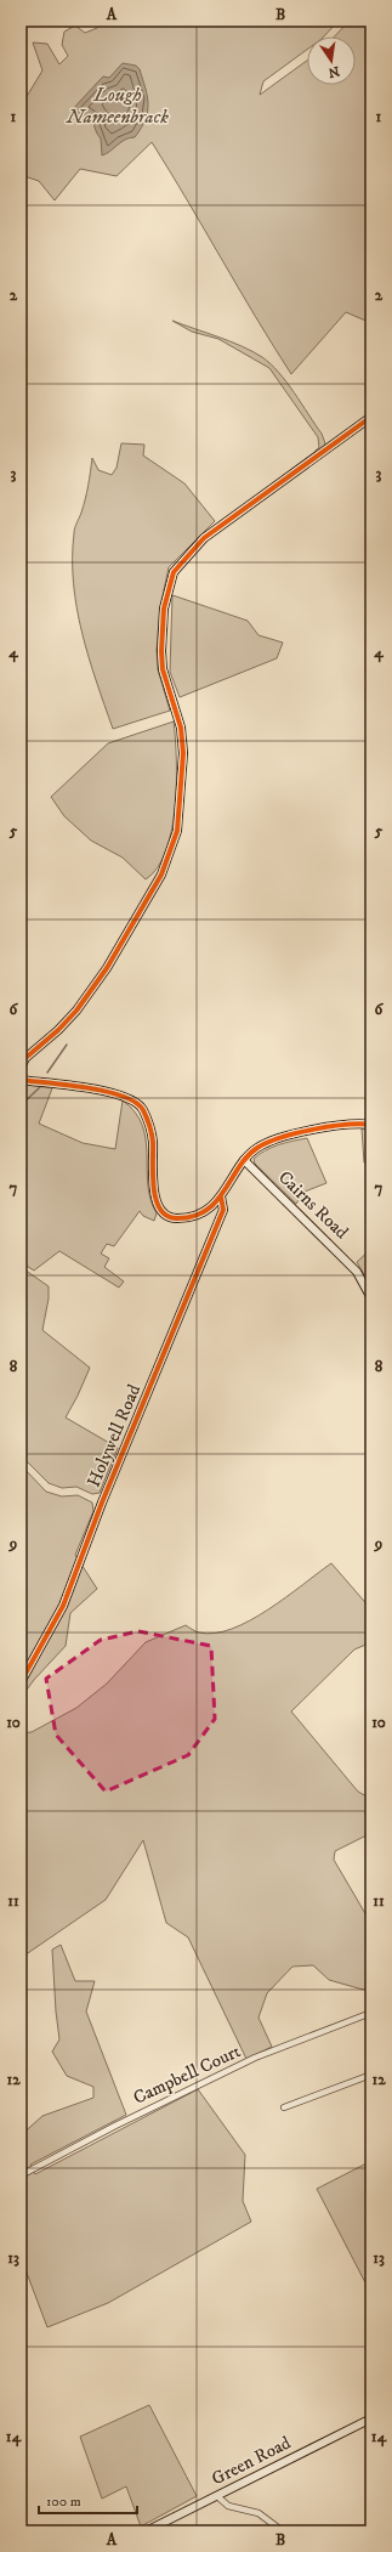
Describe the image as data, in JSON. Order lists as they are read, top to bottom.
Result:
{
  "streets": {
    "street": [
      "Cairns Road",
      "Holywell Road",
      "Campbell Court",
      "Green Road"
    ]
  },
  "water": ["Lough Nameenbrack"],
  "scale_bar": "100 m",
  "north": "bottom",
  "grid": {
    "columns": ["A", "B"],
    "rows": [
      "1",
      "2",
      "3",
      "4",
      "5",
      "6",
      "7",
      "8",
      "9",
      "10",
      "11",
      "12",
      "13",
      "14"
    ]
  }
}
